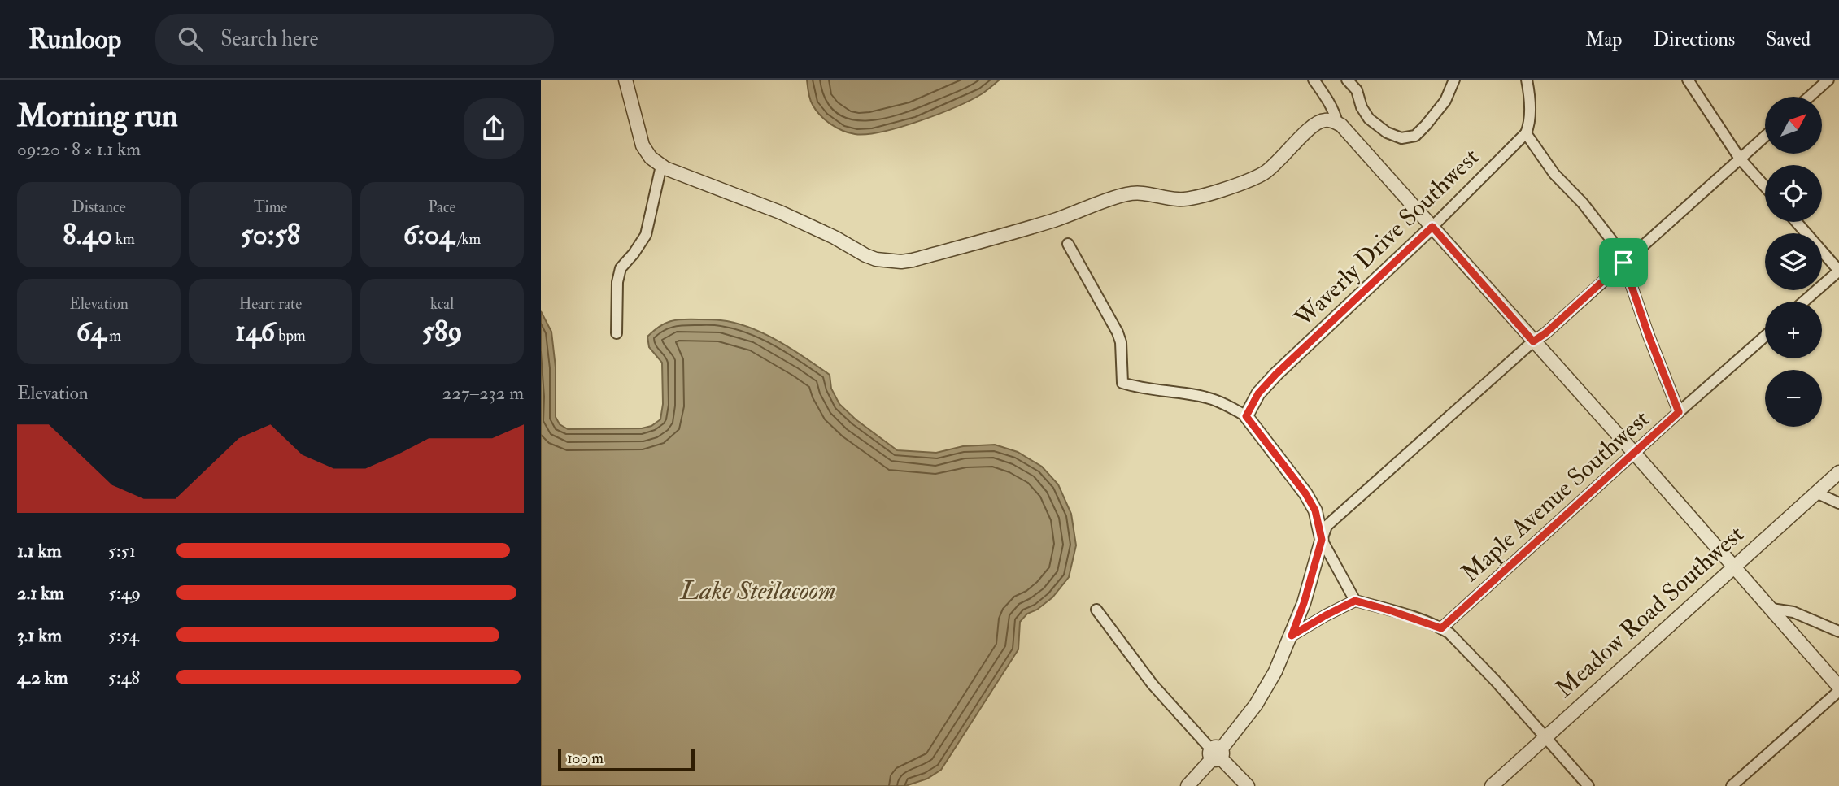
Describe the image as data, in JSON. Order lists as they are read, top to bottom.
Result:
{
  "streets": {
    "street": ["Waverly Drive Southwest", "Maple Avenue Southwest", "Meadow Road Southwest"]
  },
  "water": ["Lake Steilacoom"],
  "scale_bar": "100 m",
  "north": "top right",
  "page": {
    "header": "Runloop",
    "search": "Search here",
    "nav": ["Map", "Directions", "Saved"],
    "heading": ["Morning run", "09:20 · 8 × 1.1 km"],
    "map_buttons": ["+", "−"],
    "stats": [
      ["Distance", "8.40 km"],
      ["Time", "50:58"],
      ["Pace", "6:04 /km"],
      ["Elevation", "64 m"],
      ["Heart rate", "146 bpm"],
      ["kcal", "589"]
    ],
    "chart": ["Elevation", "227–232 m"],
    "list": [
      {
        "name": "1.1 km",
        "note": "5:51"
      },
      {
        "name": "2.1 km",
        "note": "5:49"
      },
      {
        "name": "3.1 km",
        "note": "5:54"
      },
      {
        "name": "4.2 km",
        "note": "5:48"
      }
    ],
    "scale": "100 m"
  }
}
